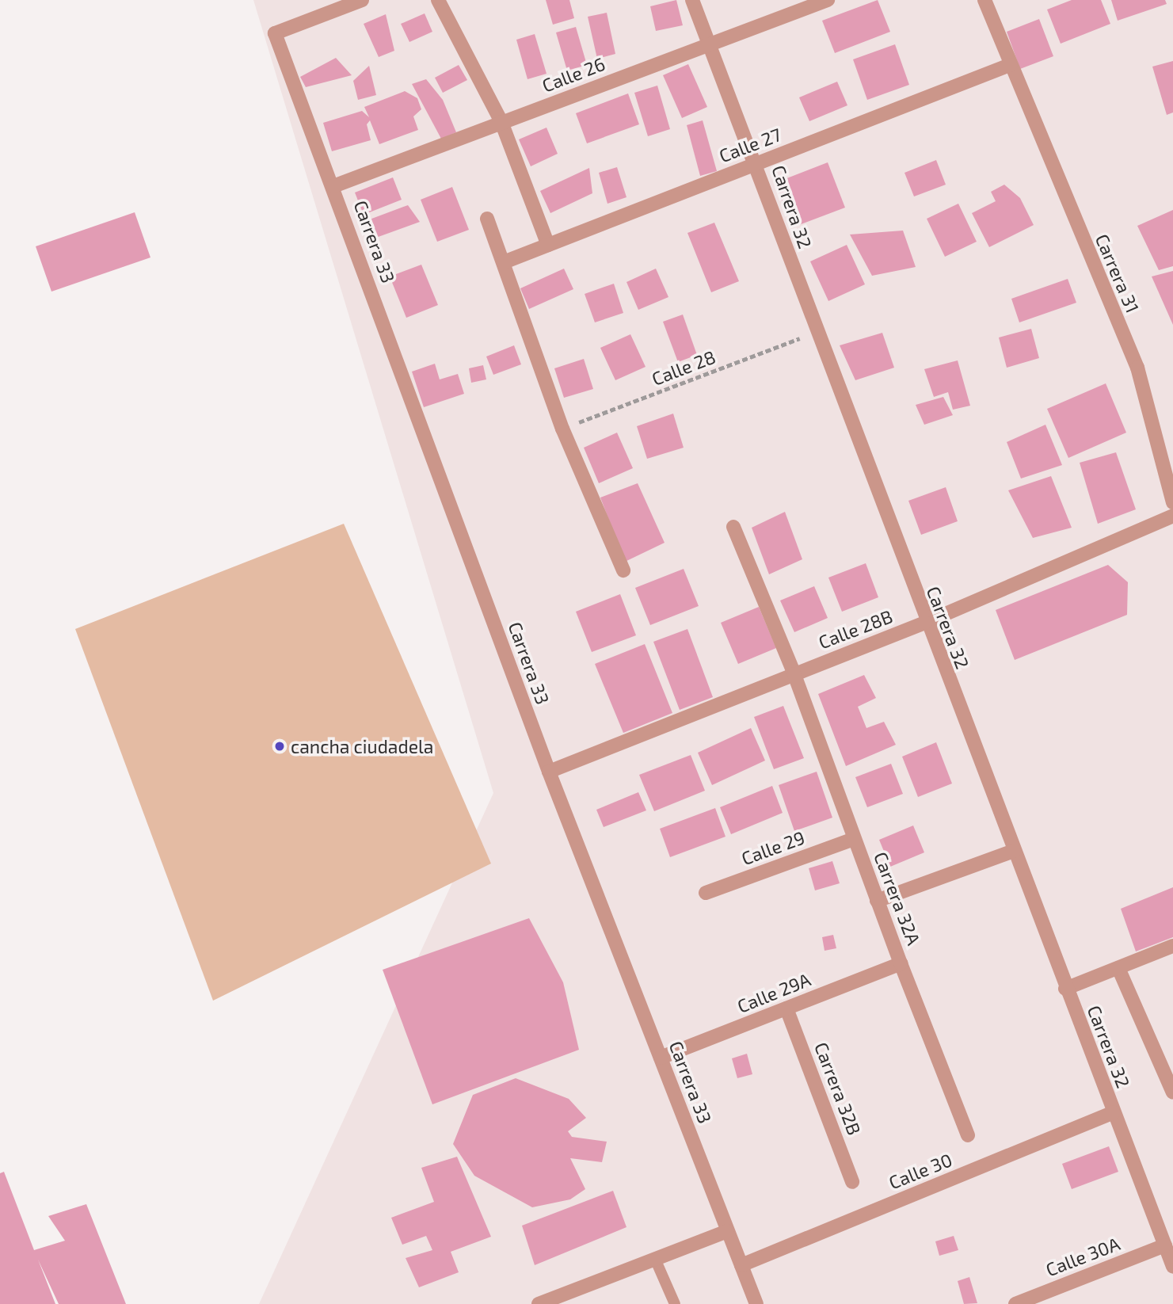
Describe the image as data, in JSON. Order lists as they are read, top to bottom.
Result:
{
  "streets": {
    "street": [
      "Calle 26",
      "Calle 27",
      "Carrera 32",
      "Carrera 33",
      "Carrera 31",
      "Calle 28B",
      "Calle 29",
      "Carrera 32A",
      "Calle 29A",
      "Carrera 32B",
      "Calle 30",
      "Calle 30A"
    ],
    "path": ["Calle 28"]
  },
  "crossings": [
    ["Calle 26", "Carrera 32"],
    ["Calle 26", "Carrera 33"],
    ["Calle 27", "Carrera 32"],
    ["Calle 27", "Carrera 31"],
    ["Carrera 32", "Calle 28"],
    ["Carrera 32", "Calle 28B"],
    ["Carrera 32", "Calle 30"],
    ["Carrera 32", "Calle 30A"],
    ["Carrera 33", "Calle 28B"],
    ["Carrera 33", "Calle 29A"],
    ["Carrera 33", "Calle 30"],
    ["Calle 28B", "Carrera 32A"],
    ["Calle 29", "Carrera 32A"],
    ["Carrera 32A", "Calle 29A"],
    ["Calle 29A", "Carrera 32B"]
  ],
  "places": ["cancha ciudadela"]
}
